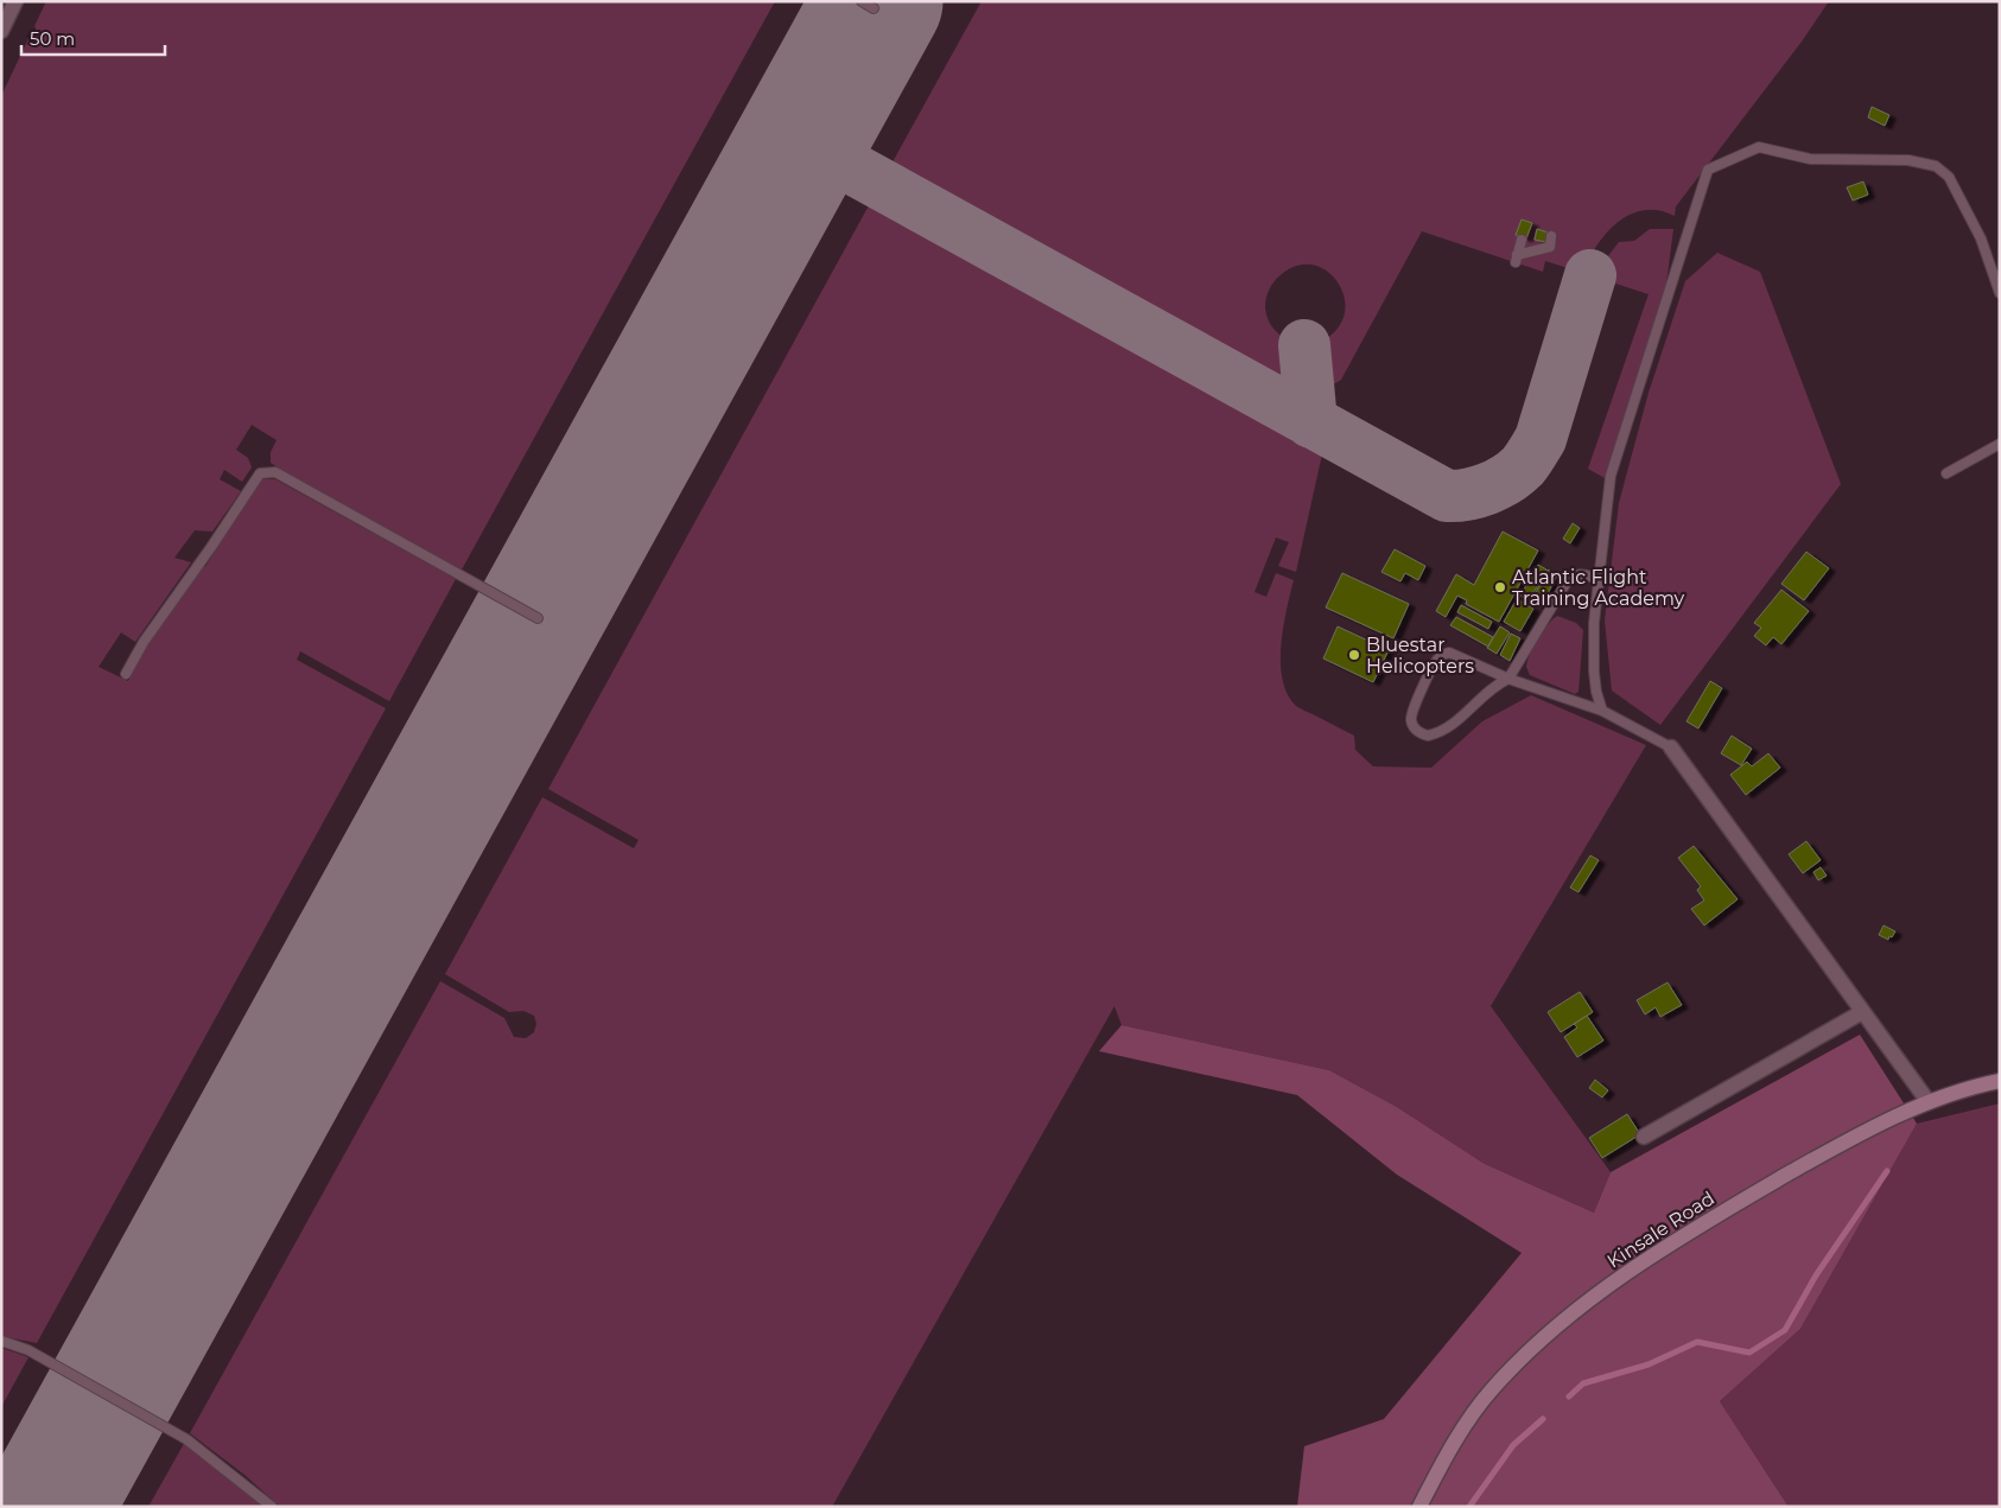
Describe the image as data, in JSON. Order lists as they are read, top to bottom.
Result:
{
  "streets": {
    "main road": ["Kinsale Road"]
  },
  "places": ["Atlantic Flight Training Academy", "Bluestar Helicopters"],
  "scale_bar": "50 m"
}
